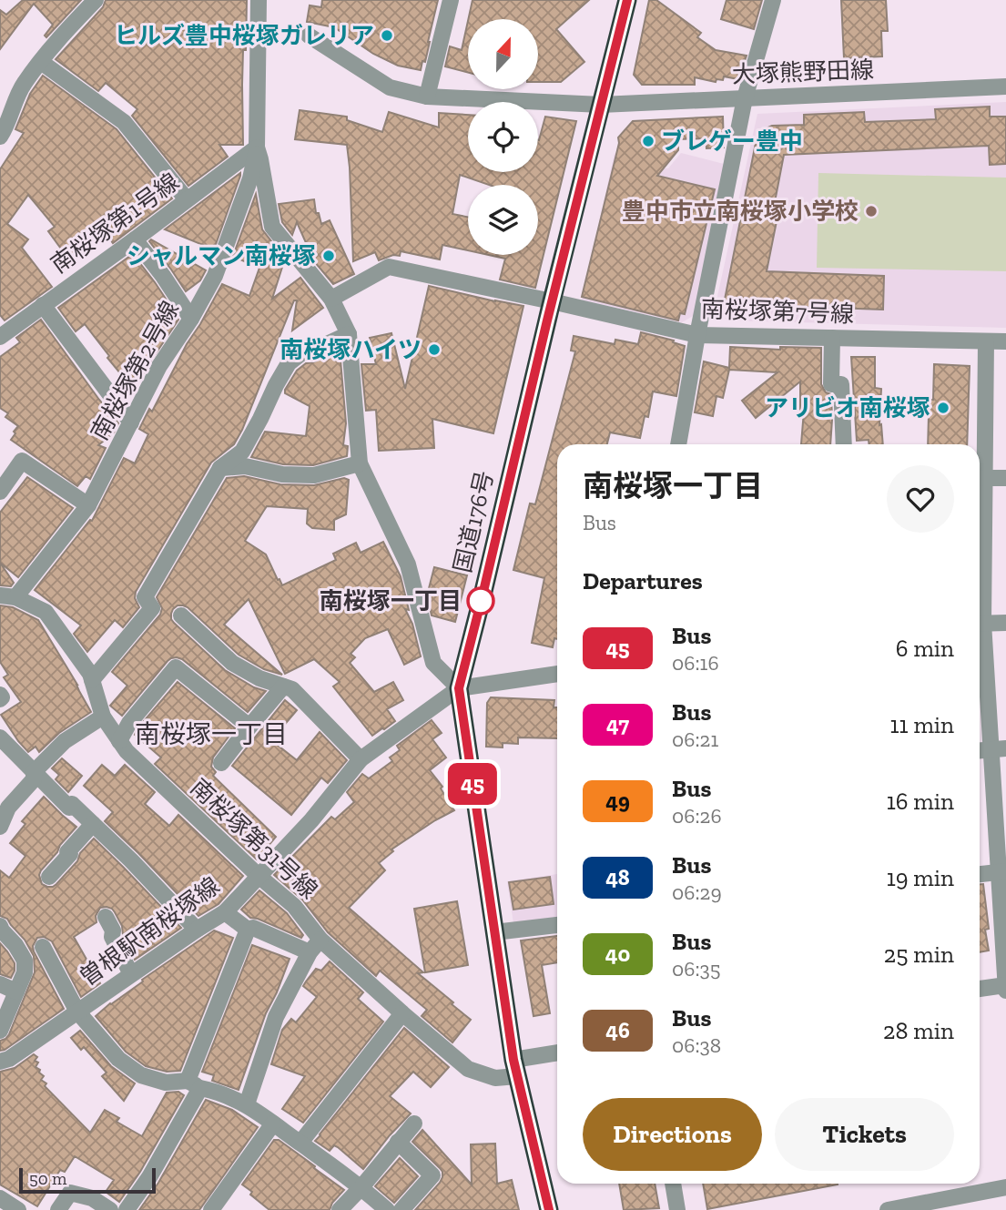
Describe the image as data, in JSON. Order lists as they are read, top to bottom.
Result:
{
  "streets": {
    "highway": ["国道176号"],
    "street": [
      "大塚熊野田線",
      "南桜塚第1号線",
      "南桜塚第7号線",
      "南桜塚第2号線",
      "南桜塚第31号線",
      "曽根駅南桜塚線"
    ]
  },
  "crossings": [
    ["大塚熊野田線", "国道176号"],
    ["南桜塚第1号線", "南桜塚第2号線"],
    ["南桜塚第7号線", "国道176号"],
    ["南桜塚第2号線", "南桜塚第31号線"],
    ["国道176号", "南桜塚第31号線"],
    ["国道176号", "曽根駅南桜塚線"],
    ["南桜塚第31号線", "曽根駅南桜塚線"]
  ],
  "districts": ["南桜塚一丁目"],
  "places": [
    "ヒルズ豊中桜塚ガレリア",
    "ブレゲー豊中",
    "豊中市立南桜塚小学校",
    "シャルマン南桜塚",
    "南桜塚ハイツ",
    "アリビオ南桜塚",
    "南桜塚一丁目"
  ],
  "lines": ["bus line 45"],
  "scale_bar": "50 m",
  "north": "top",
  "page": {
    "on_map": "45",
    "heading": [
      ["南桜塚一丁目", "Bus"],
      "Departures"
    ],
    "list": [
      {
        "mark": "45",
        "name": "Bus",
        "note": "06:16",
        "value": "6 min"
      },
      {
        "mark": "47",
        "name": "Bus",
        "note": "06:21",
        "value": "11 min"
      },
      {
        "mark": "49",
        "name": "Bus",
        "note": "06:26",
        "value": "16 min"
      },
      {
        "mark": "48",
        "name": "Bus",
        "note": "06:29",
        "value": "19 min"
      },
      {
        "mark": "40",
        "name": "Bus",
        "note": "06:35",
        "value": "25 min"
      },
      {
        "mark": "46",
        "name": "Bus",
        "note": "06:38",
        "value": "28 min"
      }
    ],
    "buttons": ["Directions", "Tickets"],
    "scale": "50 m"
  }
}
